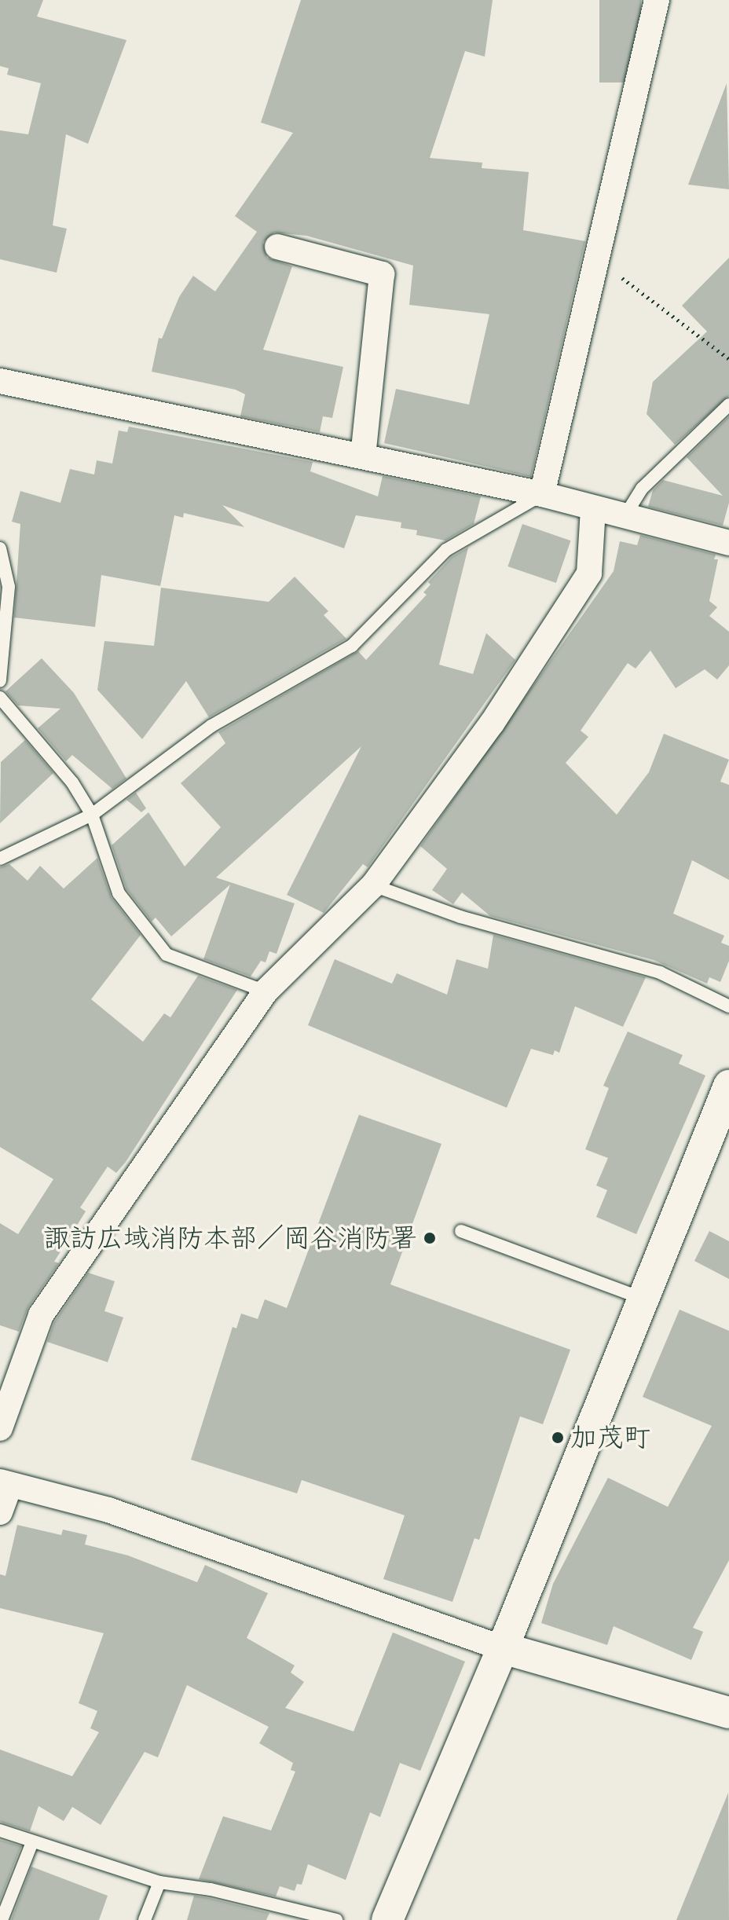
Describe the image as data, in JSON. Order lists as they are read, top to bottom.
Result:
{
  "places": ["諏訪広域消防本部／岡谷消防署", "加茂町"]
}
